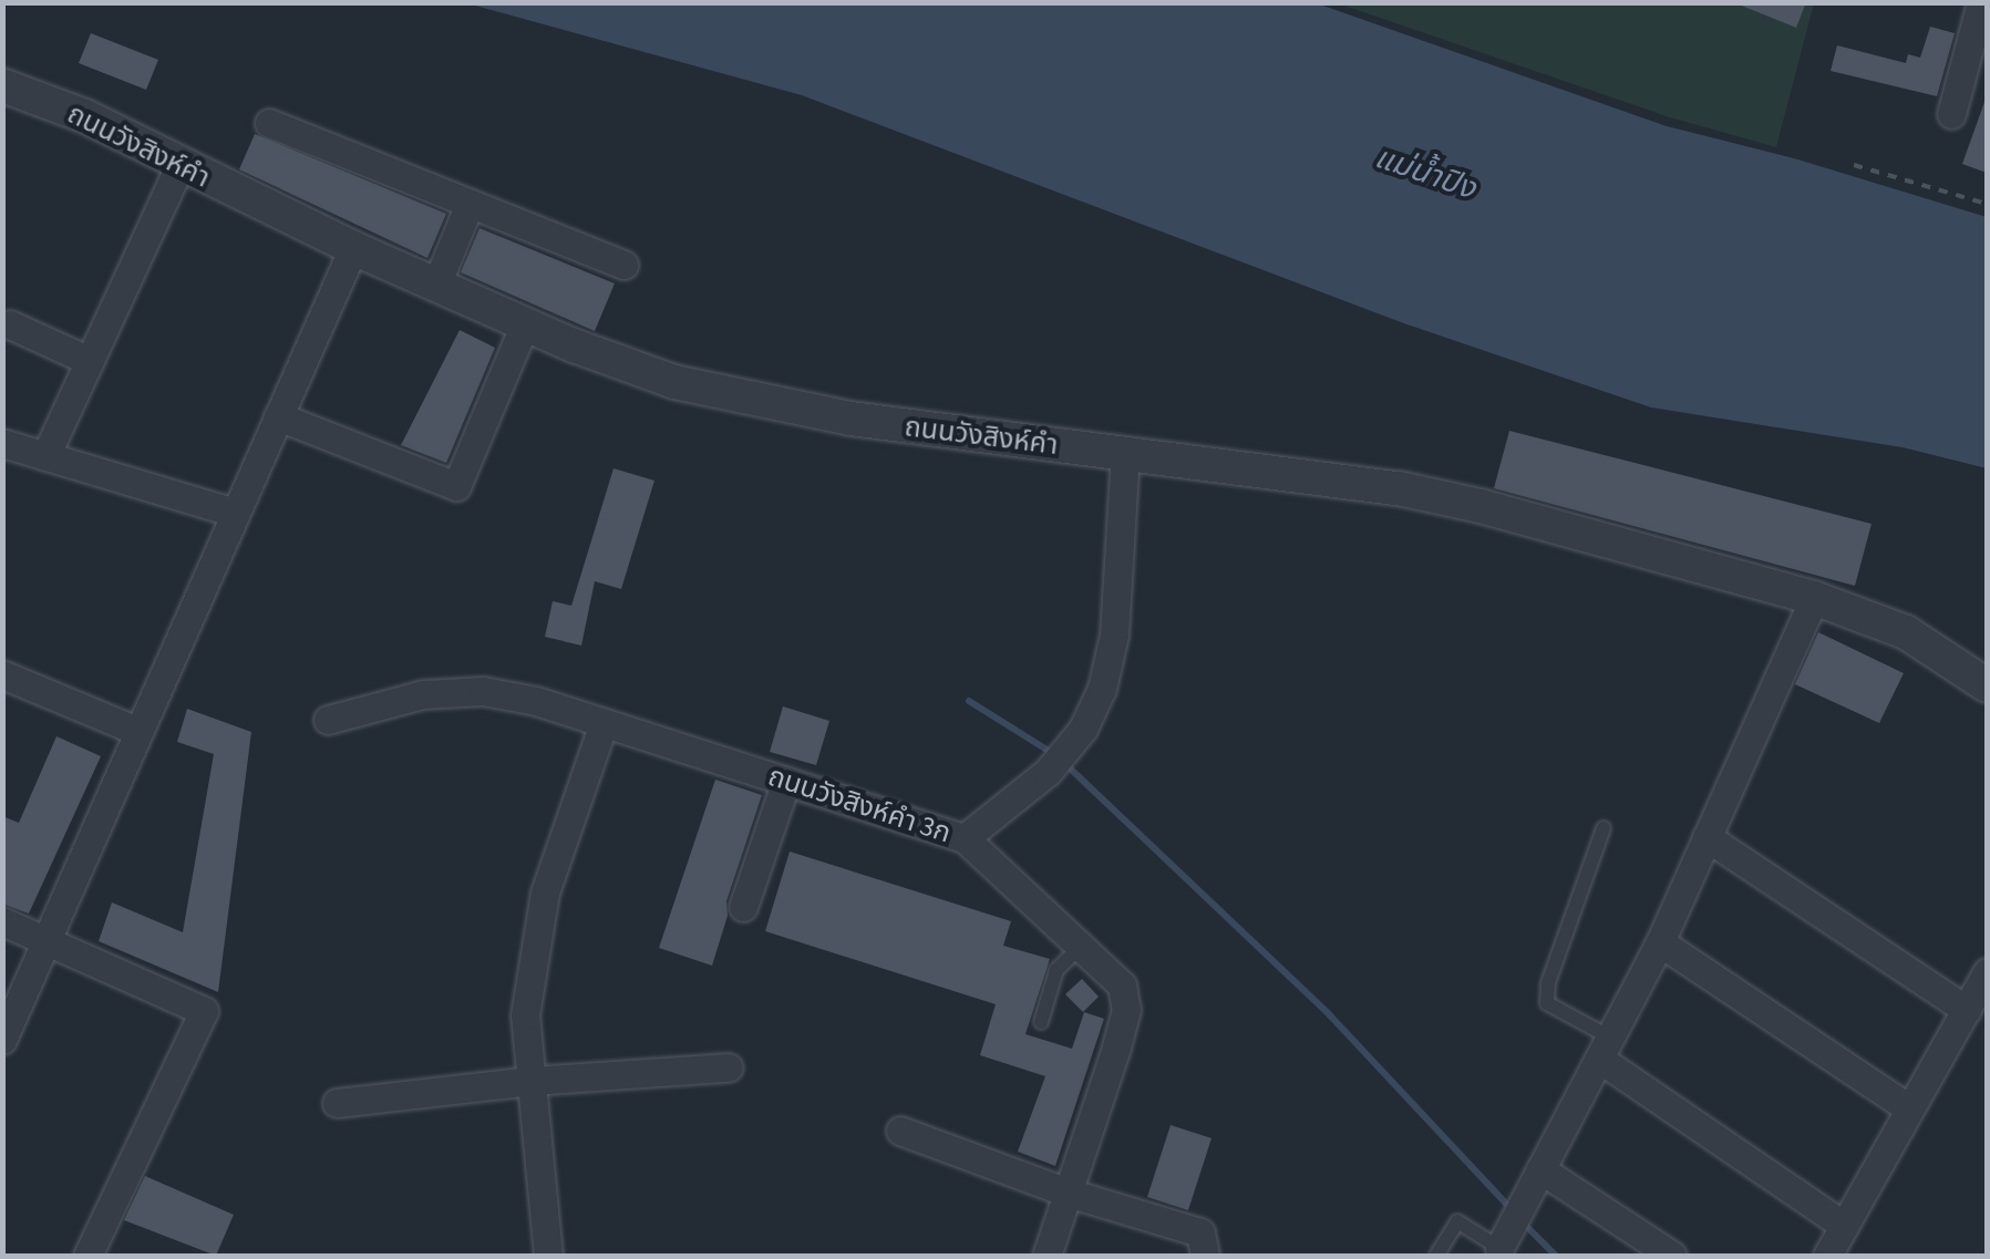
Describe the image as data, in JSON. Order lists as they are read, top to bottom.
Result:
{
  "streets": {
    "street": ["ถนนวังสิงห์คำ", "ถนนวังสิงห์คำ 3ก"]
  },
  "crossings": [
    ["ถนนวังสิงห์คำ", "ถนนวังสิงห์คำ 3ก"]
  ],
  "water": ["แม่น้ำปิง"]
}
